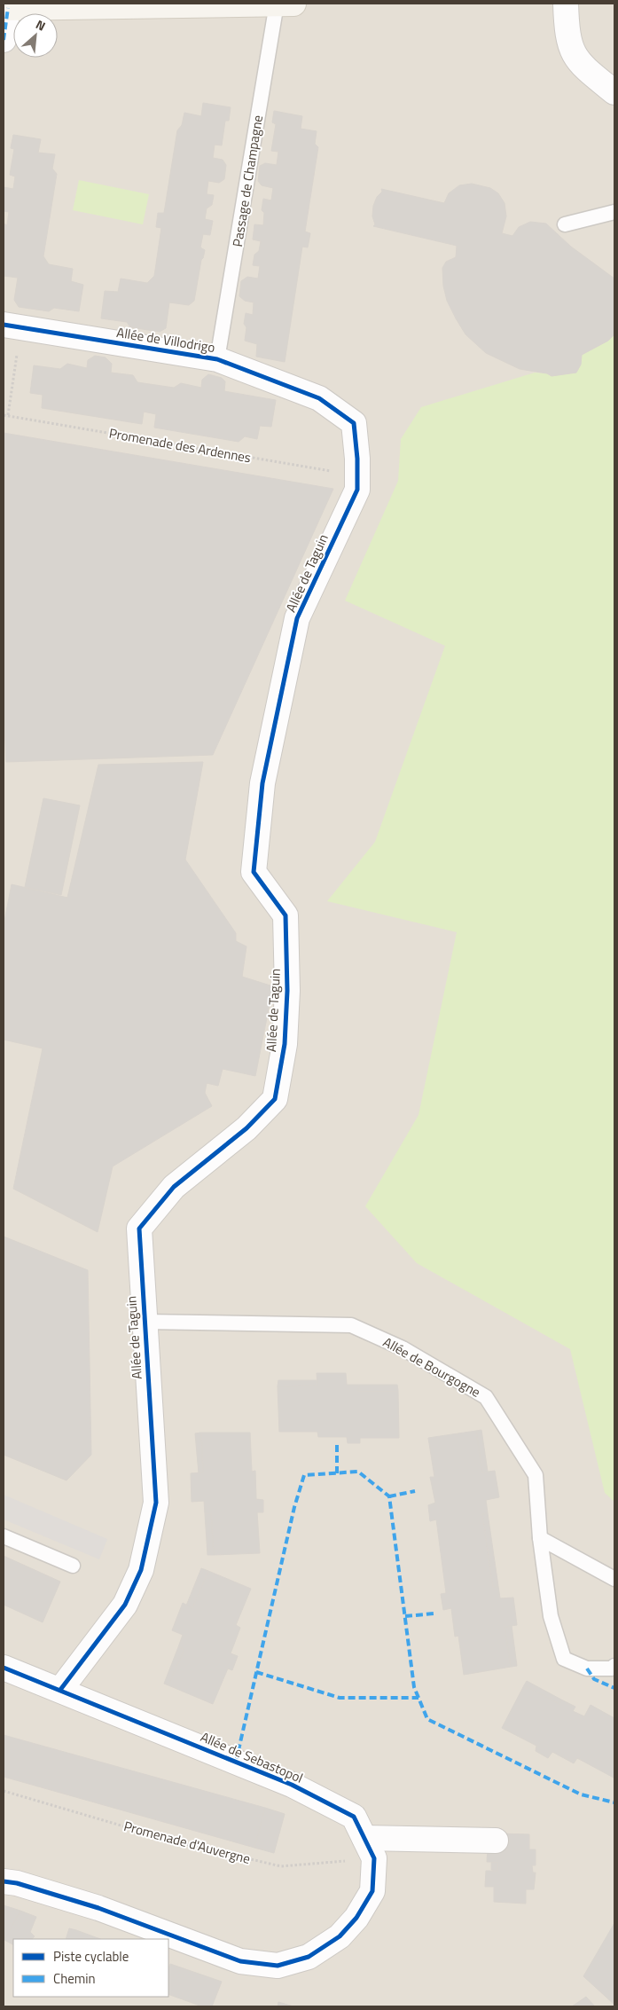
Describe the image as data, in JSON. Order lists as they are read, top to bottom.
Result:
{
  "streets": {
    "street": ["Allée de Villodrigo", "Allée de Taguin", "Allée de Sebastopol"],
    "lane": ["Passage de Champagne", "Allée de Bourgogne"],
    "path": ["Promenade des Ardennes", "Promenade d'Auvergne"]
  },
  "crossings": [
    ["Passage de Champagne", "Allée de Villodrigo"],
    ["Allée de Villodrigo", "Allée de Taguin"],
    ["Promenade des Ardennes", "Allée de Taguin"],
    ["Allée de Taguin", "Allée de Bourgogne"],
    ["Allée de Taguin", "Allée de Sebastopol"],
    ["Allée de Sebastopol", "Promenade d'Auvergne"]
  ],
  "legend": ["Piste cyclable", "Chemin"],
  "north": "top right"
}
